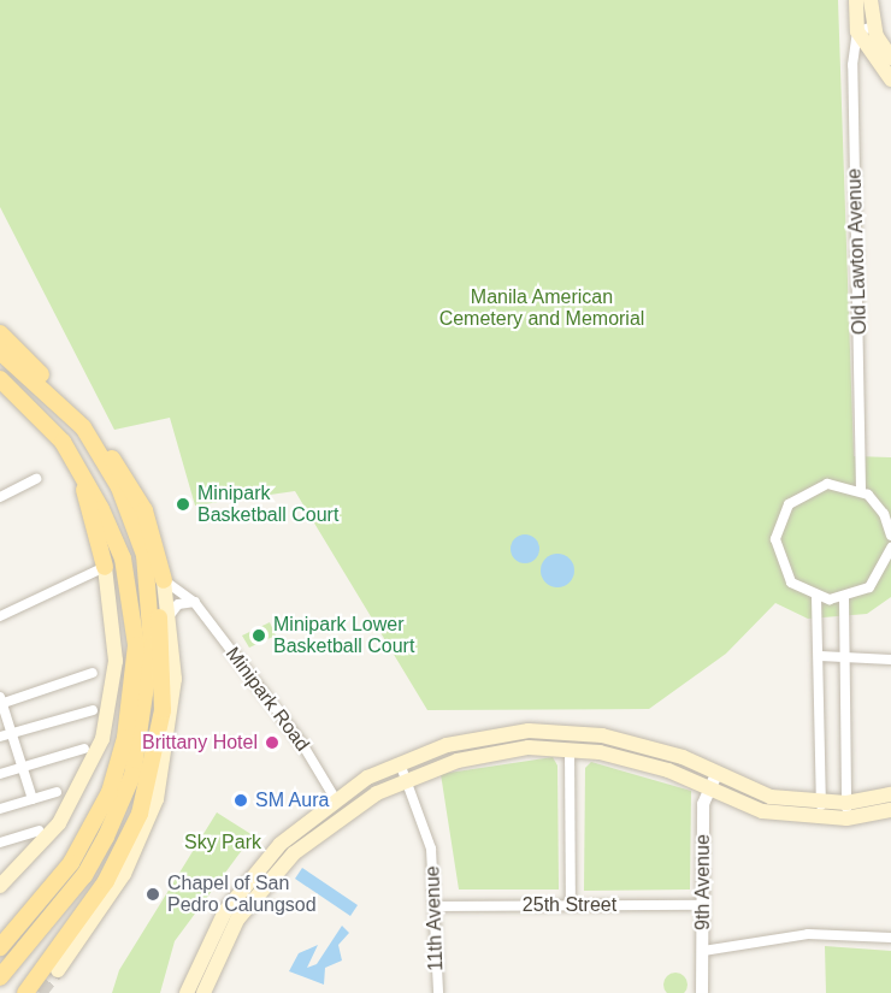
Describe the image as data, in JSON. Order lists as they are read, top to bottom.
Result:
{
  "streets": {
    "street": [
      "Old Lawton Avenue",
      "Minipark Road",
      "9th Avenue",
      "25th Street",
      "11th Avenue"
    ]
  },
  "crossings": [
    ["9th Avenue", "25th Street"],
    ["25th Street", "11th Avenue"]
  ],
  "parks": ["Manila American Cemetery and Memorial", "Sky Park"],
  "places": [
    "Minipark Basketball Court",
    "Minipark Lower Basketball Court",
    "Brittany Hotel",
    "SM Aura",
    "Chapel of San Pedro Calungsod"
  ]
}
